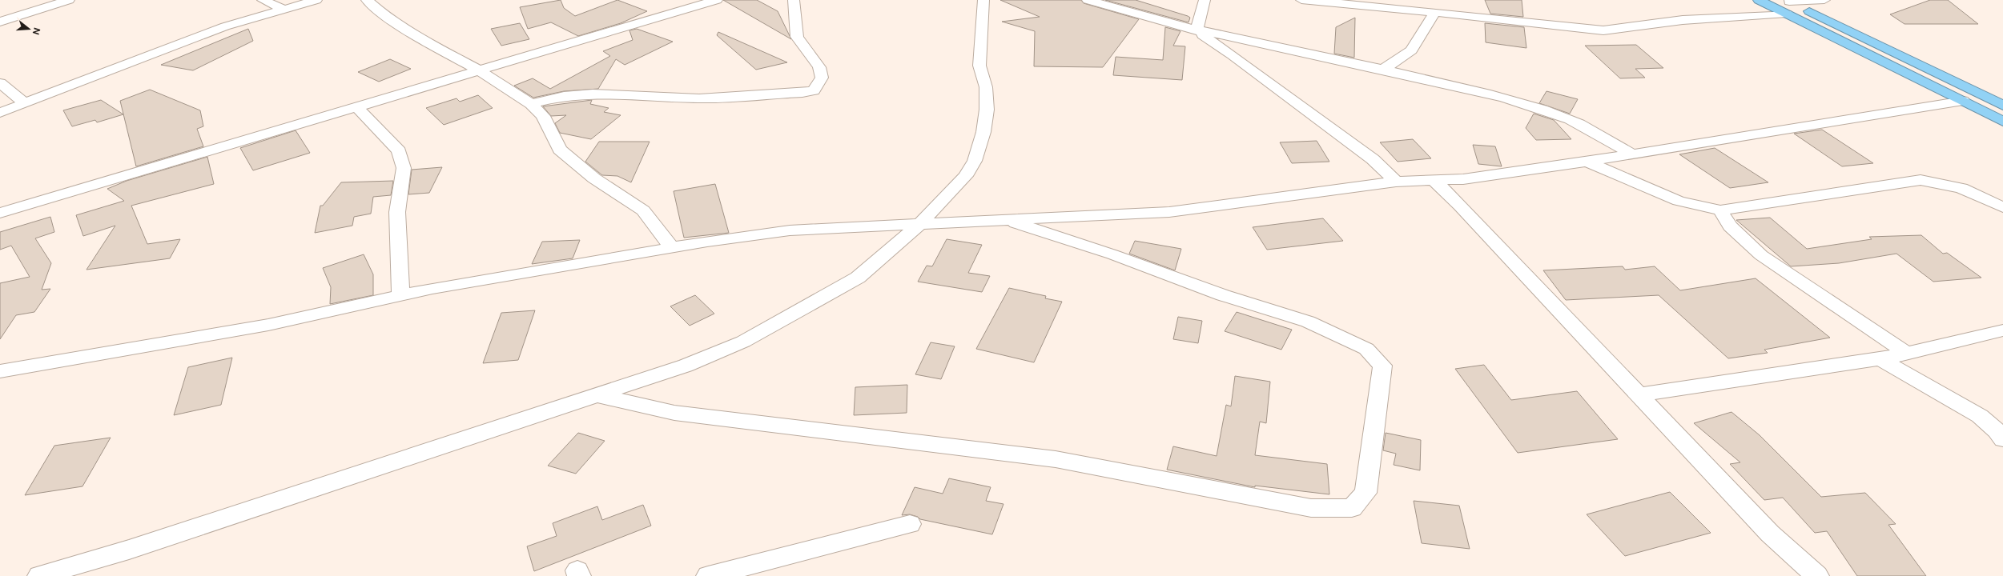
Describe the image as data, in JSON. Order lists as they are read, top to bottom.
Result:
{
  "north": "right"
}
